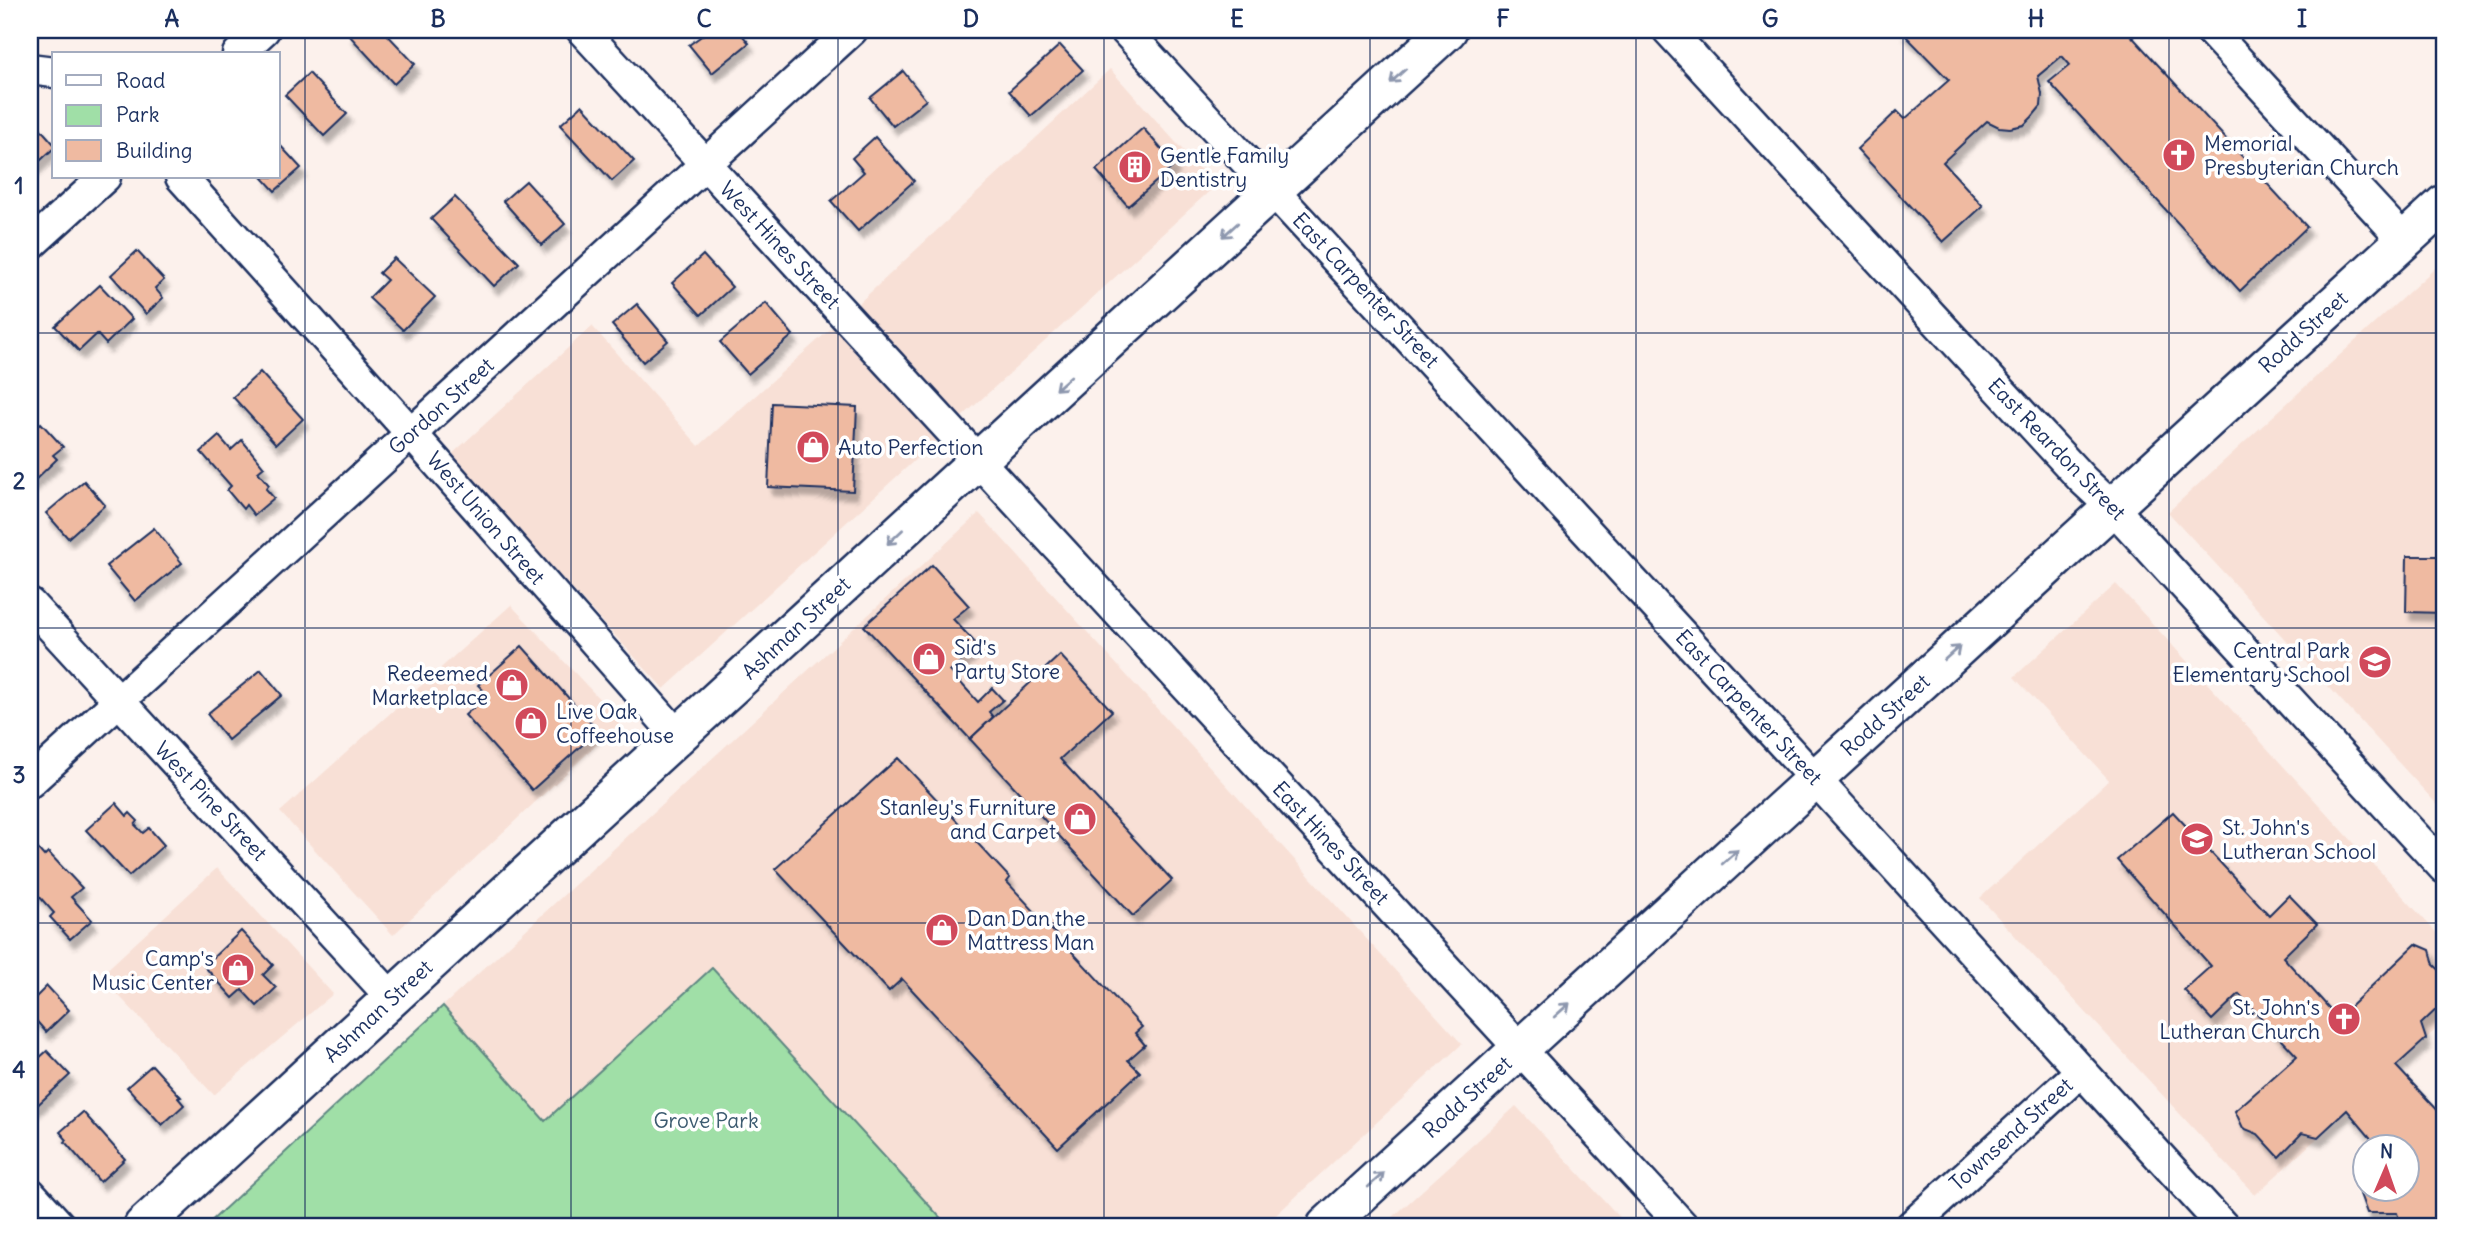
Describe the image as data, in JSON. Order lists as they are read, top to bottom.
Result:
{
  "streets": {
    "street": [
      "West Hines Street",
      "East Carpenter Street",
      "Rodd Street",
      "Gordon Street",
      "East Reardon Street",
      "West Union Street",
      "Ashman Street",
      "West Pine Street",
      "East Hines Street",
      "Townsend Street"
    ]
  },
  "crossings": [
    ["West Hines Street", "Gordon Street"],
    ["West Hines Street", "Ashman Street"],
    ["West Hines Street", "East Hines Street"],
    ["East Carpenter Street", "Rodd Street"],
    ["East Carpenter Street", "Ashman Street"],
    ["East Carpenter Street", "Townsend Street"],
    ["Rodd Street", "East Reardon Street"],
    ["Rodd Street", "East Hines Street"],
    ["Gordon Street", "West Union Street"],
    ["Gordon Street", "West Pine Street"],
    ["West Union Street", "Ashman Street"],
    ["Ashman Street", "West Pine Street"],
    ["Ashman Street", "East Hines Street"]
  ],
  "one_way": ["Rodd Street", "Ashman Street"],
  "parks": ["Grove Park"],
  "places": {
    "church": ["Memorial Presbyterian Church", "St. John's Lutheran Church"],
    "building": ["Gentle Family Dentistry"],
    "shop": [
      "Auto Perfection",
      "Sid's Party Store",
      "Redeemed Marketplace",
      "Live Oak Coffeehouse",
      "Stanley's Furniture and Carpet",
      "Dan Dan the Mattress Man",
      "Camp's Music Center"
    ],
    "school or university": ["Central Park Elementary School", "St. John's Lutheran School"]
  },
  "legend": ["Road", "Park", "Building"],
  "north": "top",
  "grid": {
    "columns": [
      "A",
      "B",
      "C",
      "D",
      "E",
      "F",
      "G",
      "H",
      "I"
    ],
    "rows": [
      "1",
      "2",
      "3",
      "4"
    ]
  }
}
